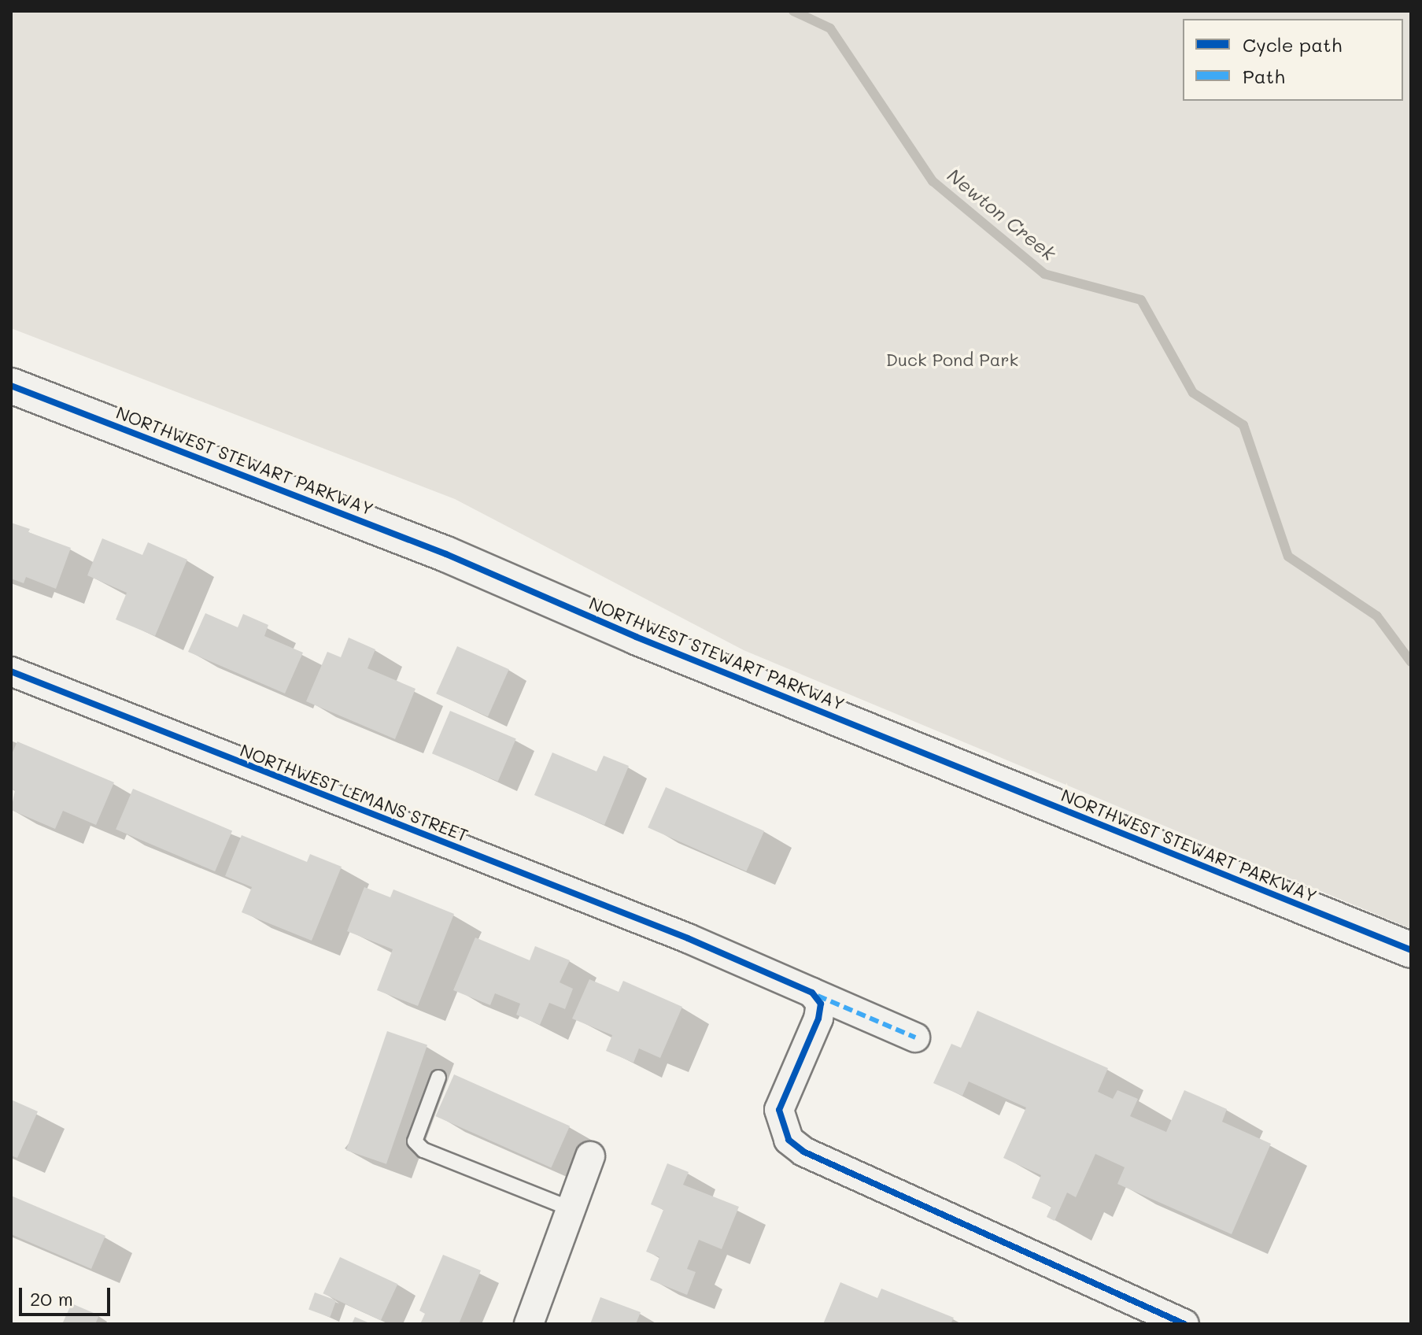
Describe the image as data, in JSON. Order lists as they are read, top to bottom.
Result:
{
  "streets": {
    "main road": ["NORTHWEST STEWART PARKWAY"],
    "street": ["NORTHWEST LEMANS STREET"]
  },
  "water": ["Newton Creek"],
  "parks": ["Duck Pond Park"],
  "legend": ["Cycle path", "Path"],
  "scale_bar": "20 m"
}
